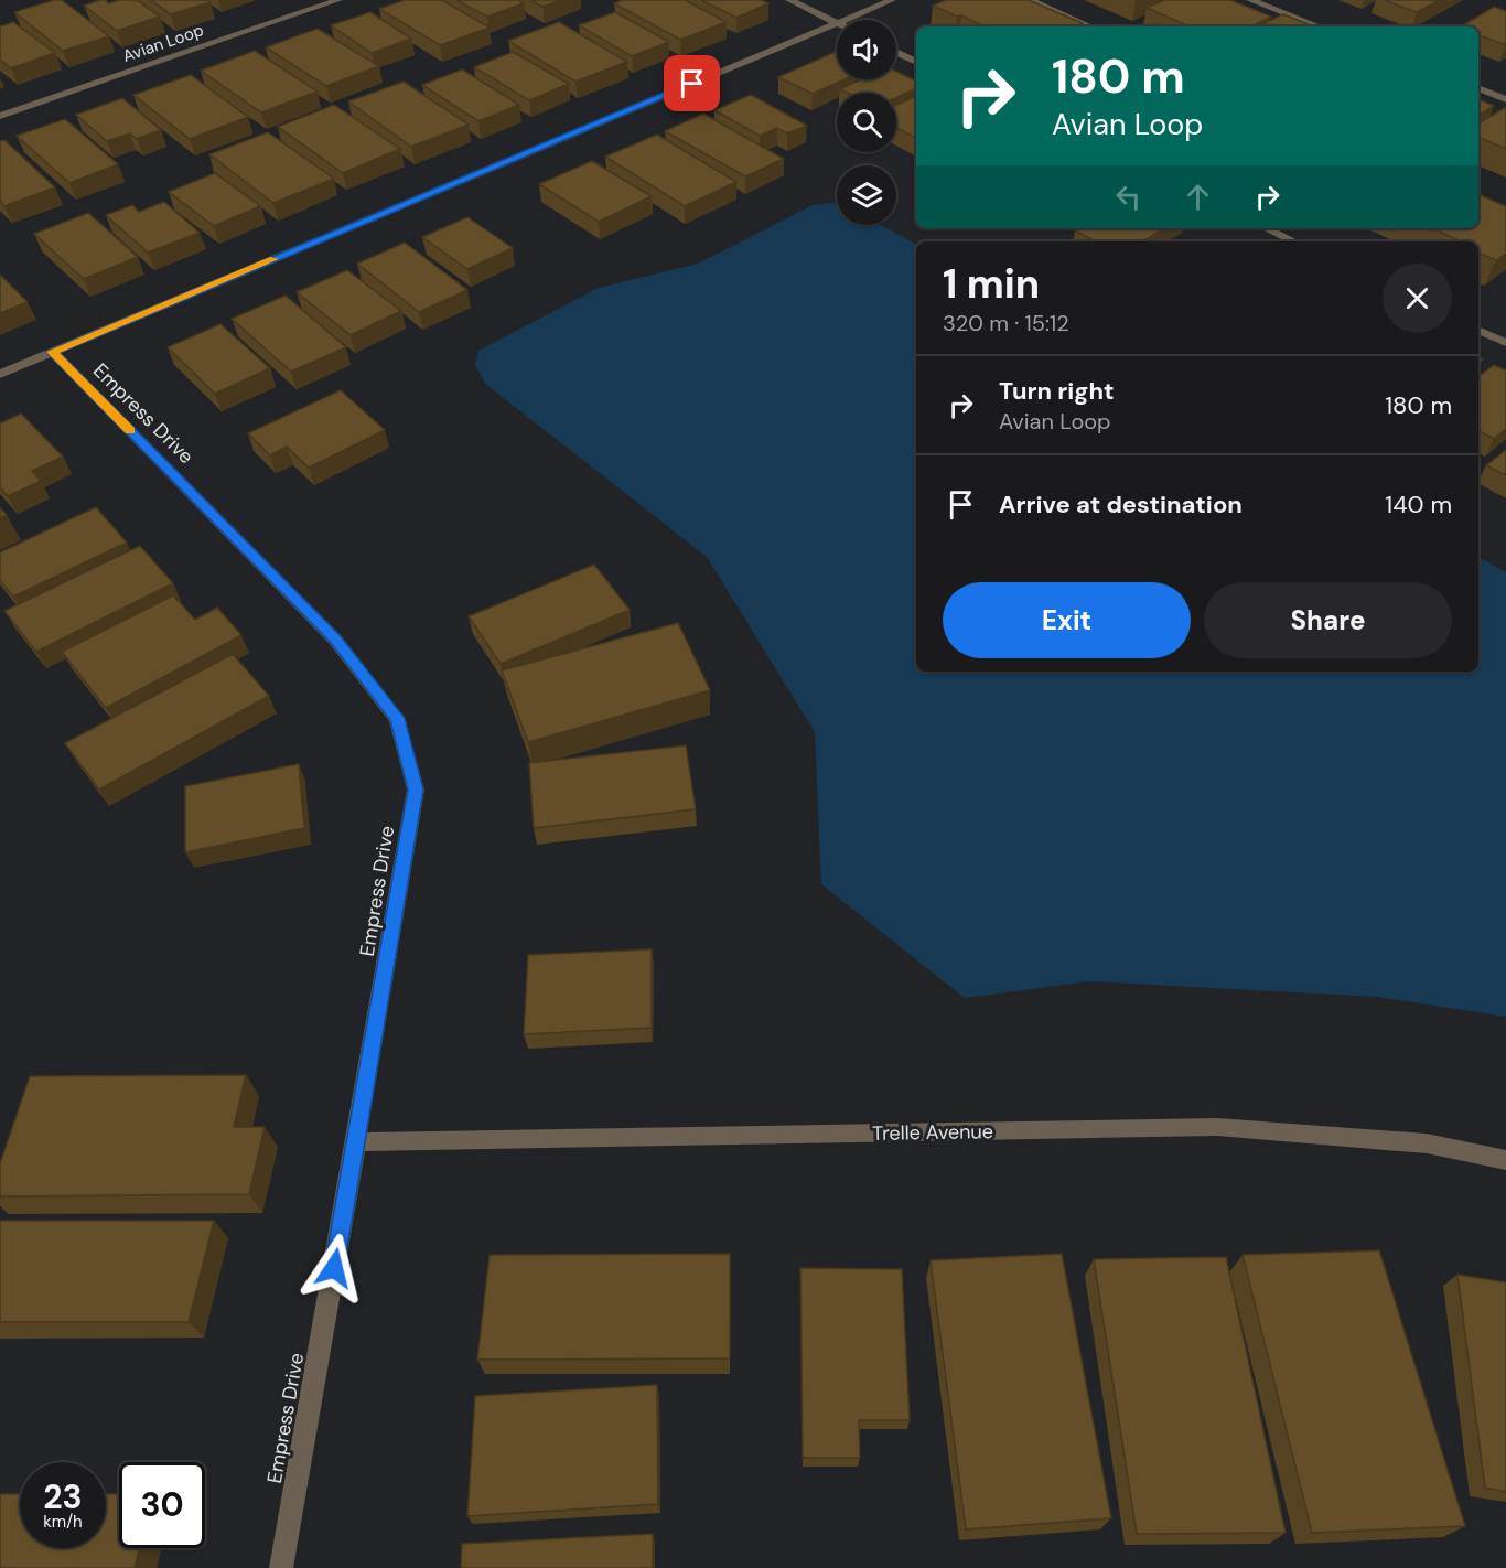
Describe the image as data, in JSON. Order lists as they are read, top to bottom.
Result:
{
  "streets": {
    "street": ["Avian Loop", "Empress Drive", "Trelle Avenue"]
  },
  "crossings": [
    ["Empress Drive", "Trelle Avenue"]
  ],
  "page": {
    "turn": ["180 m", "Avian Loop"],
    "heading": ["1 min", "320 m · 15:12"],
    "list": [
      {
        "name": "Turn right",
        "note": "Avian Loop",
        "value": "180 m"
      },
      {
        "name": "Arrive at destination",
        "value": "140 m"
      }
    ],
    "buttons": ["Exit", "Share"],
    "speed": "23 km/h",
    "limit": "30"
  }
}
